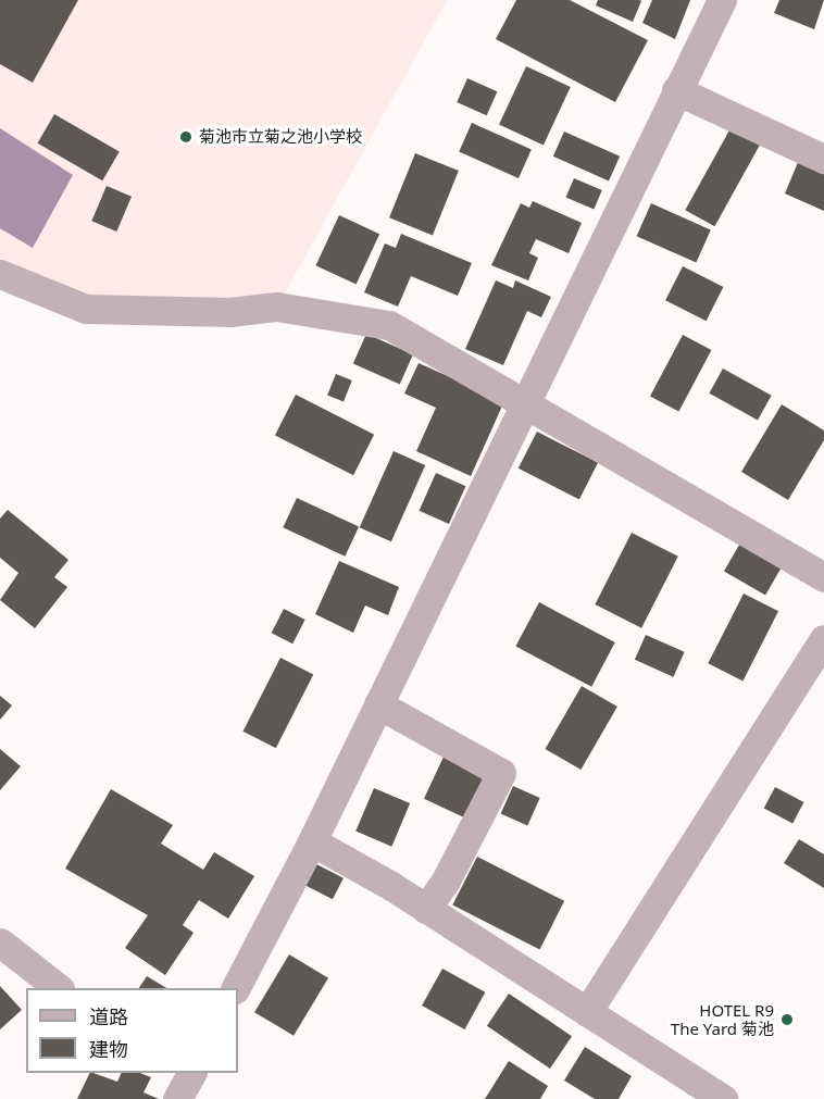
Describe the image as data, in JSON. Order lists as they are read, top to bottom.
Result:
{
  "places": ["菊池市立菊之池小学校", "HOTEL R9 The Yard 菊池"],
  "legend": ["道路", "建物"]
}
